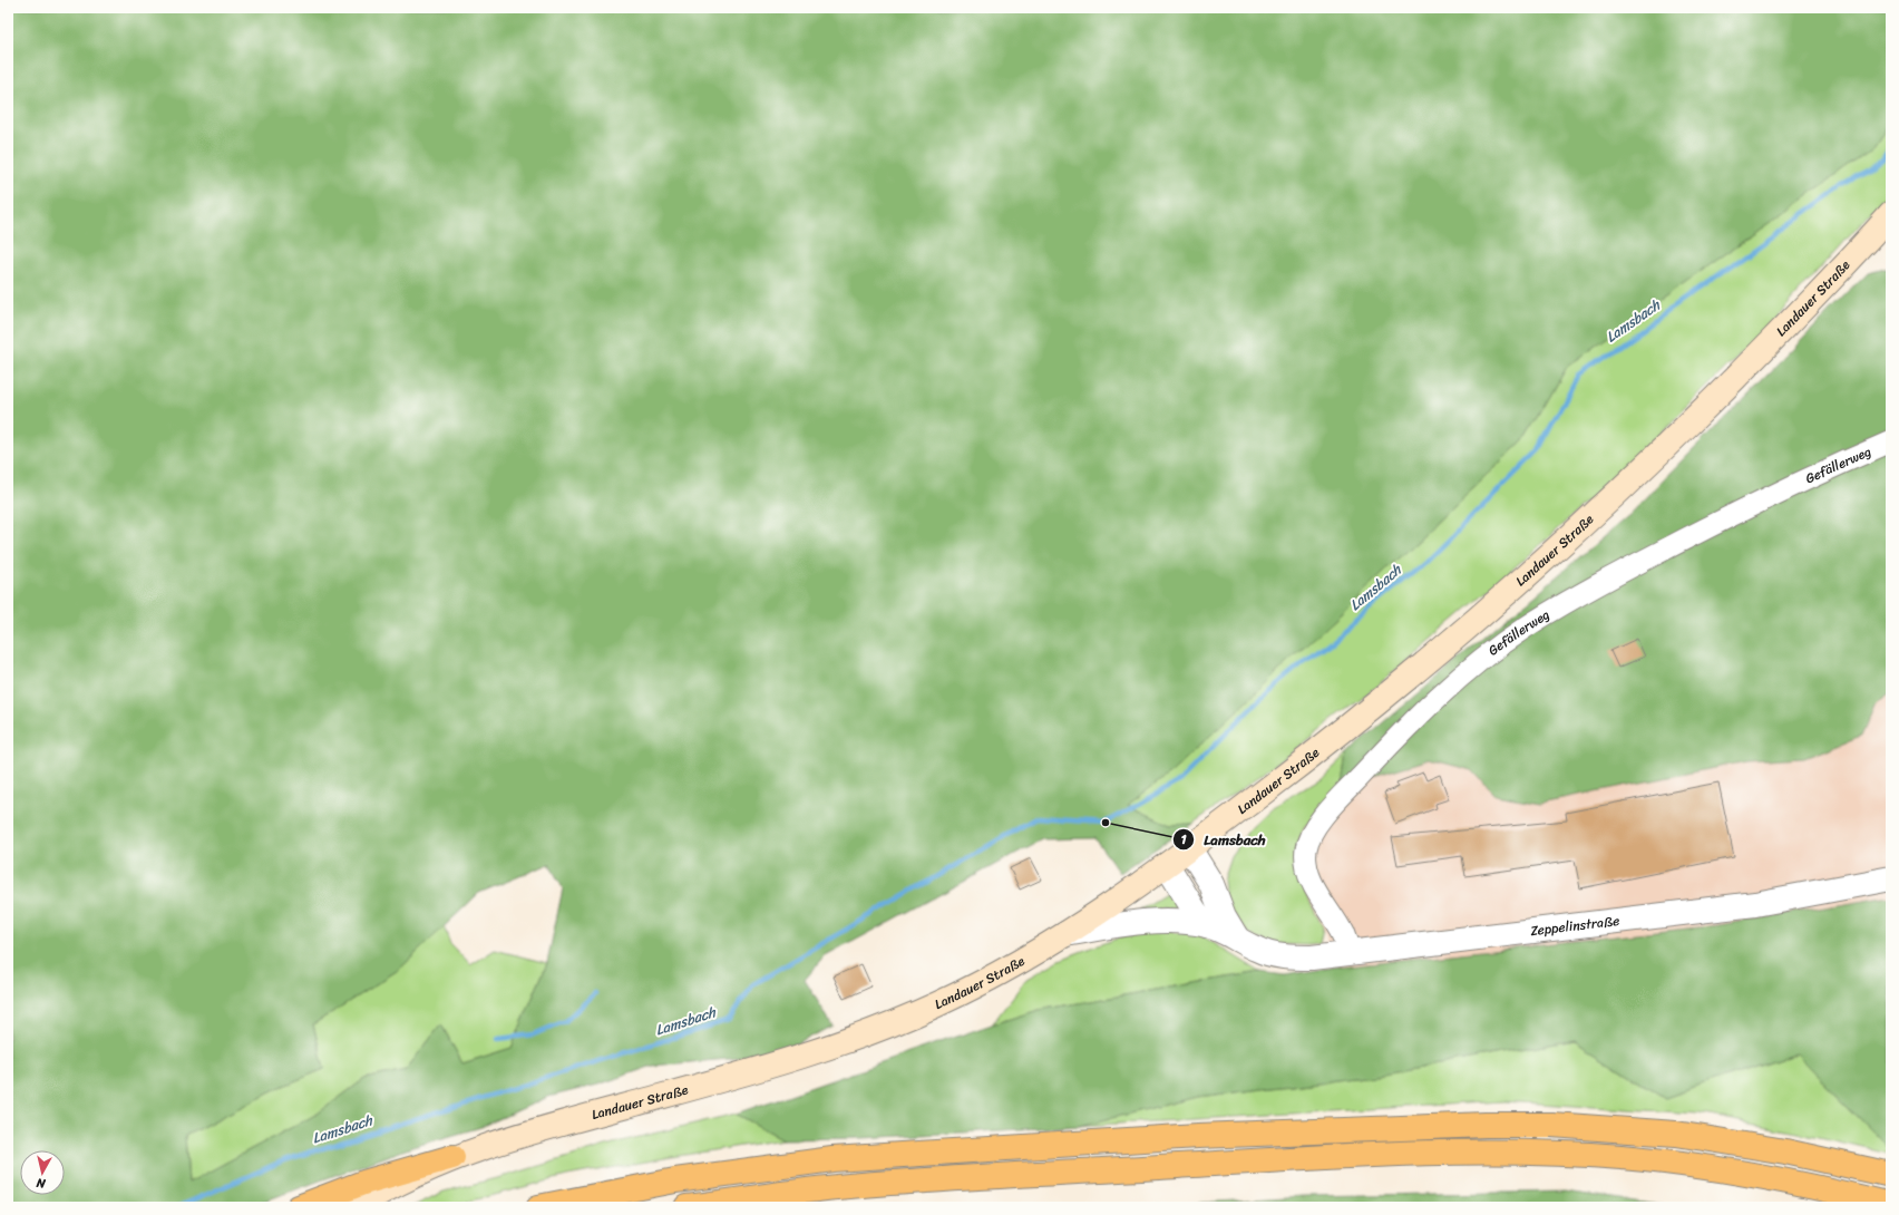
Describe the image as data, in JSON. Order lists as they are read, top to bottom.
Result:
{
  "streets": {
    "main road": ["Landauer Straße"],
    "street": ["Gefällerweg", "Zeppelinstraße"]
  },
  "crossings": [
    ["Gefällerweg", "Zeppelinstraße"]
  ],
  "water": ["Lamsbach"],
  "places": ["Lamsbach"],
  "north": "bottom"
}
